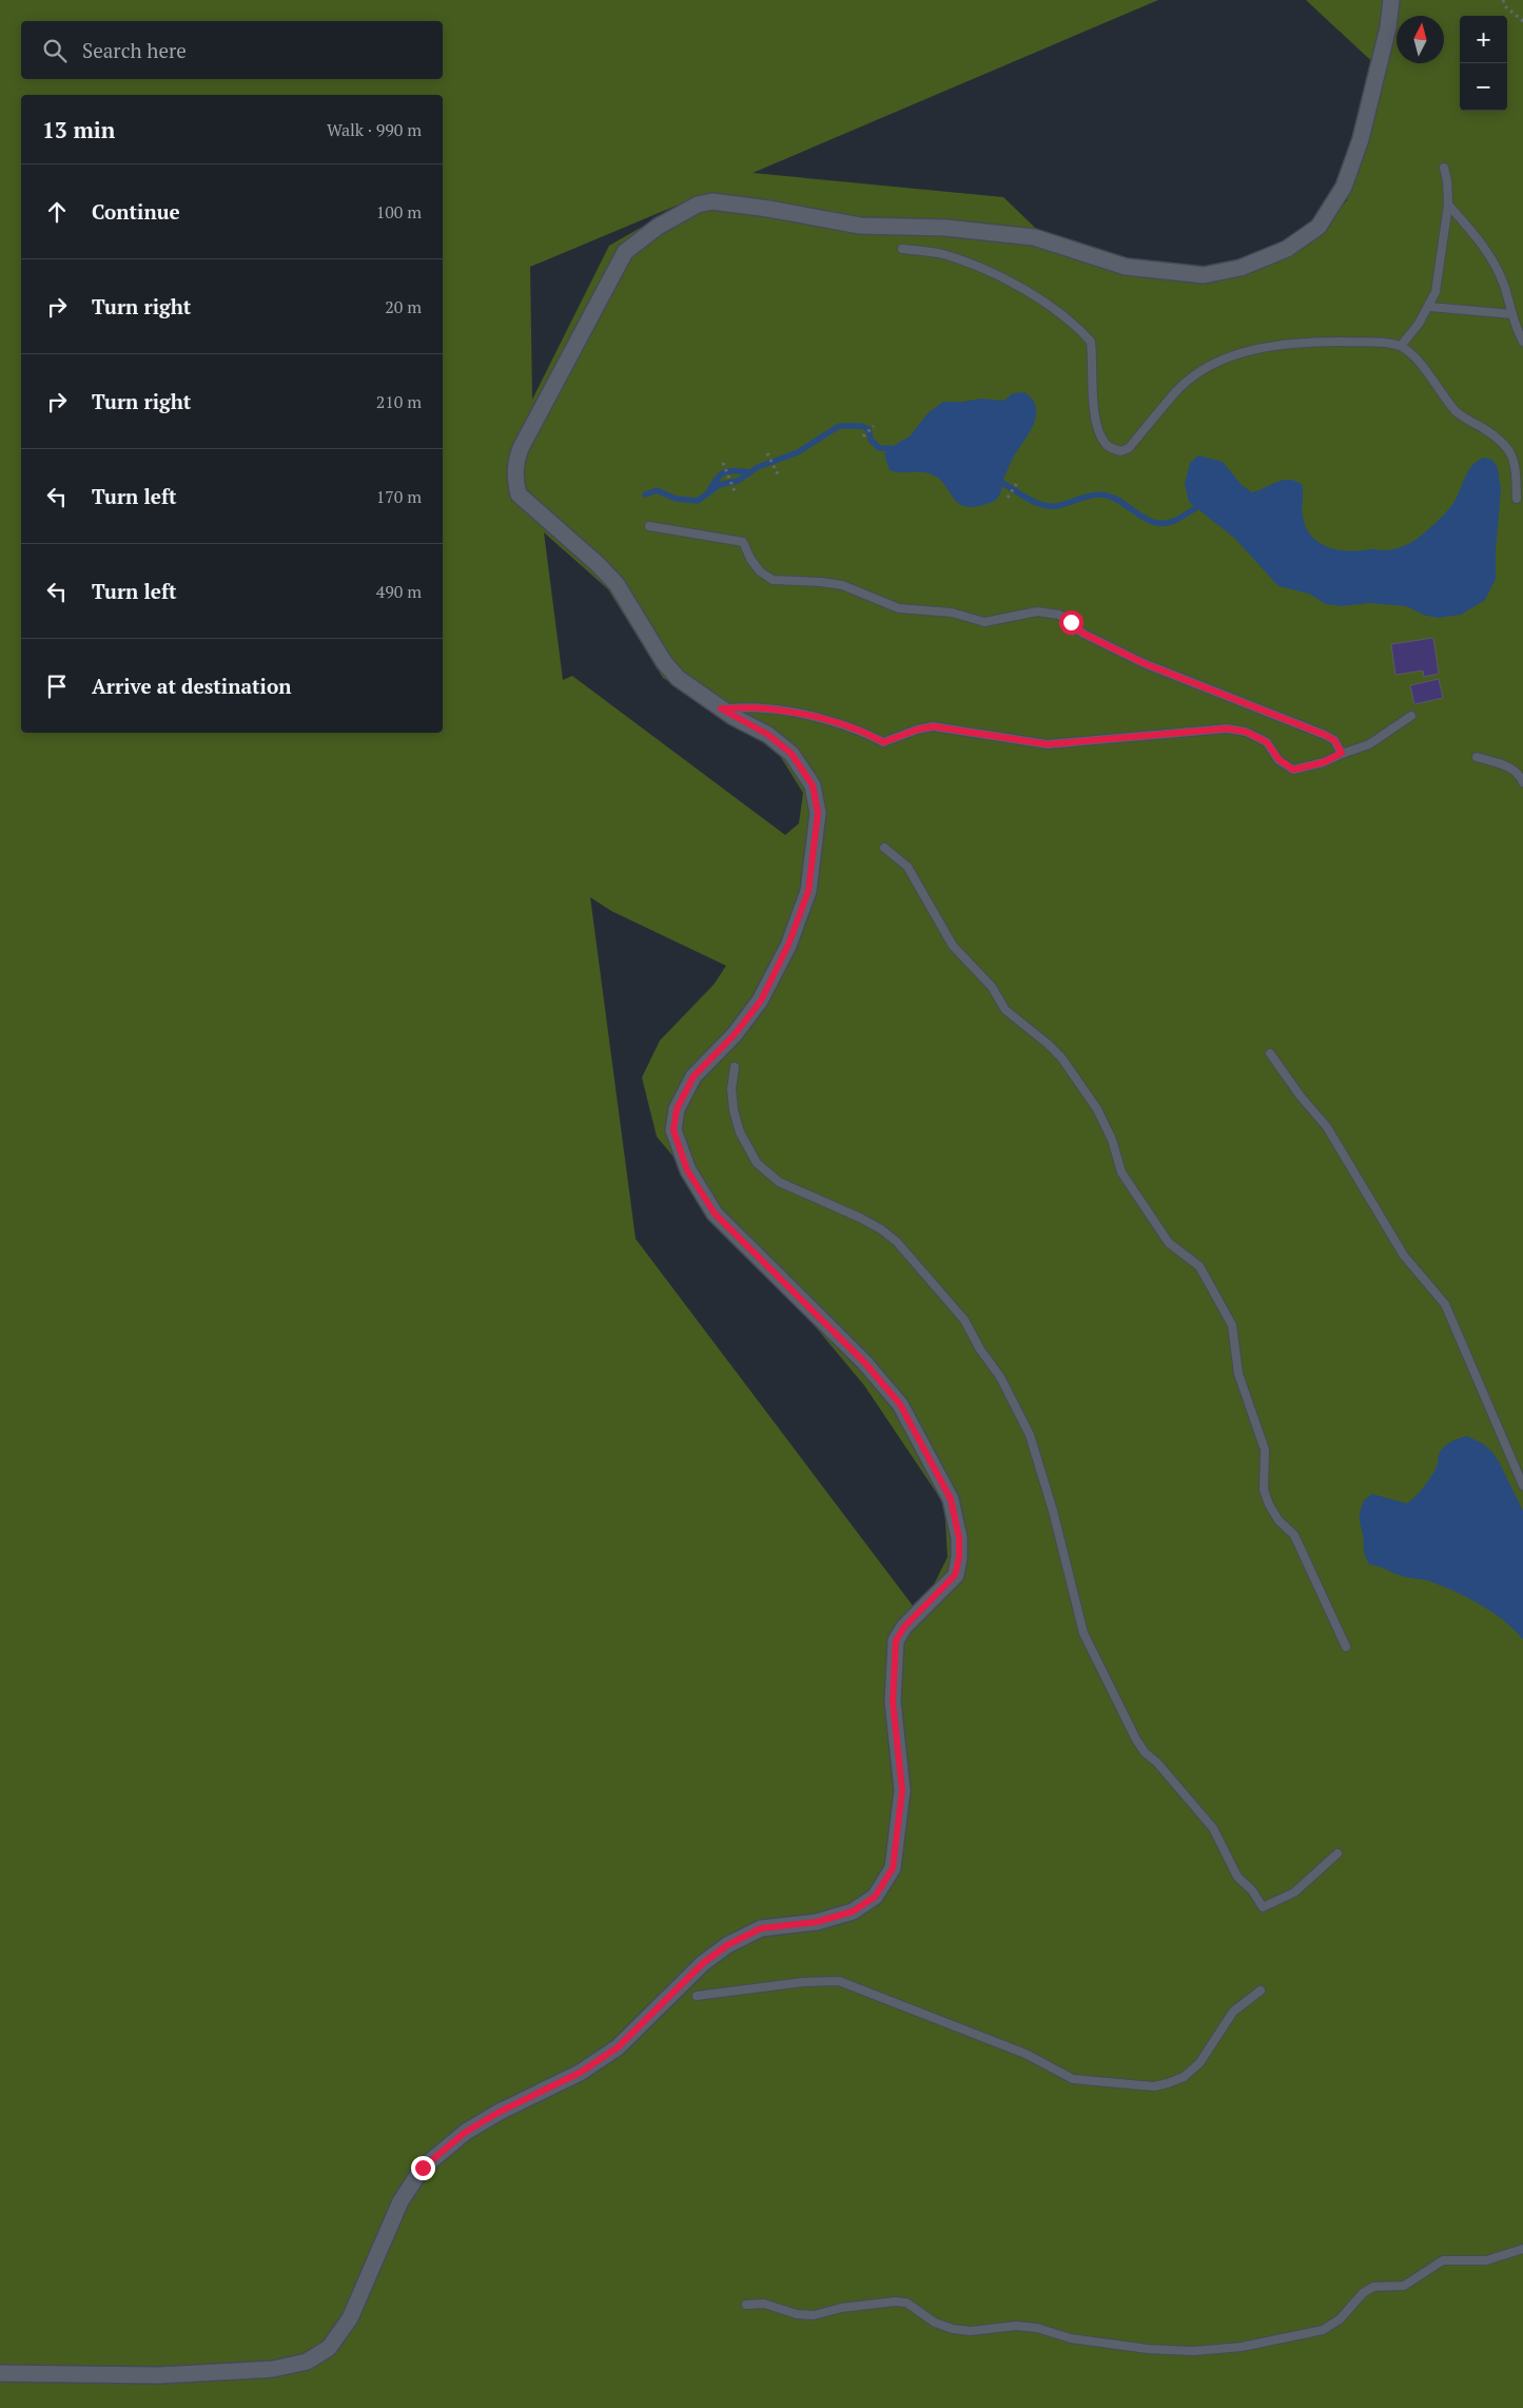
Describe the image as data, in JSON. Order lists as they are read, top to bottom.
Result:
{
  "north": "top",
  "page": {
    "map_buttons": ["+", "−"],
    "search": "Search here",
    "heading": ["13 min", "Walk · 990 m"],
    "list": [
      ["Continue", "100 m"],
      ["Turn right", "20 m"],
      ["Turn right", "210 m"],
      ["Turn left", "170 m"],
      ["Turn left", "490 m"],
      "Arrive at destination"
    ]
  }
}
